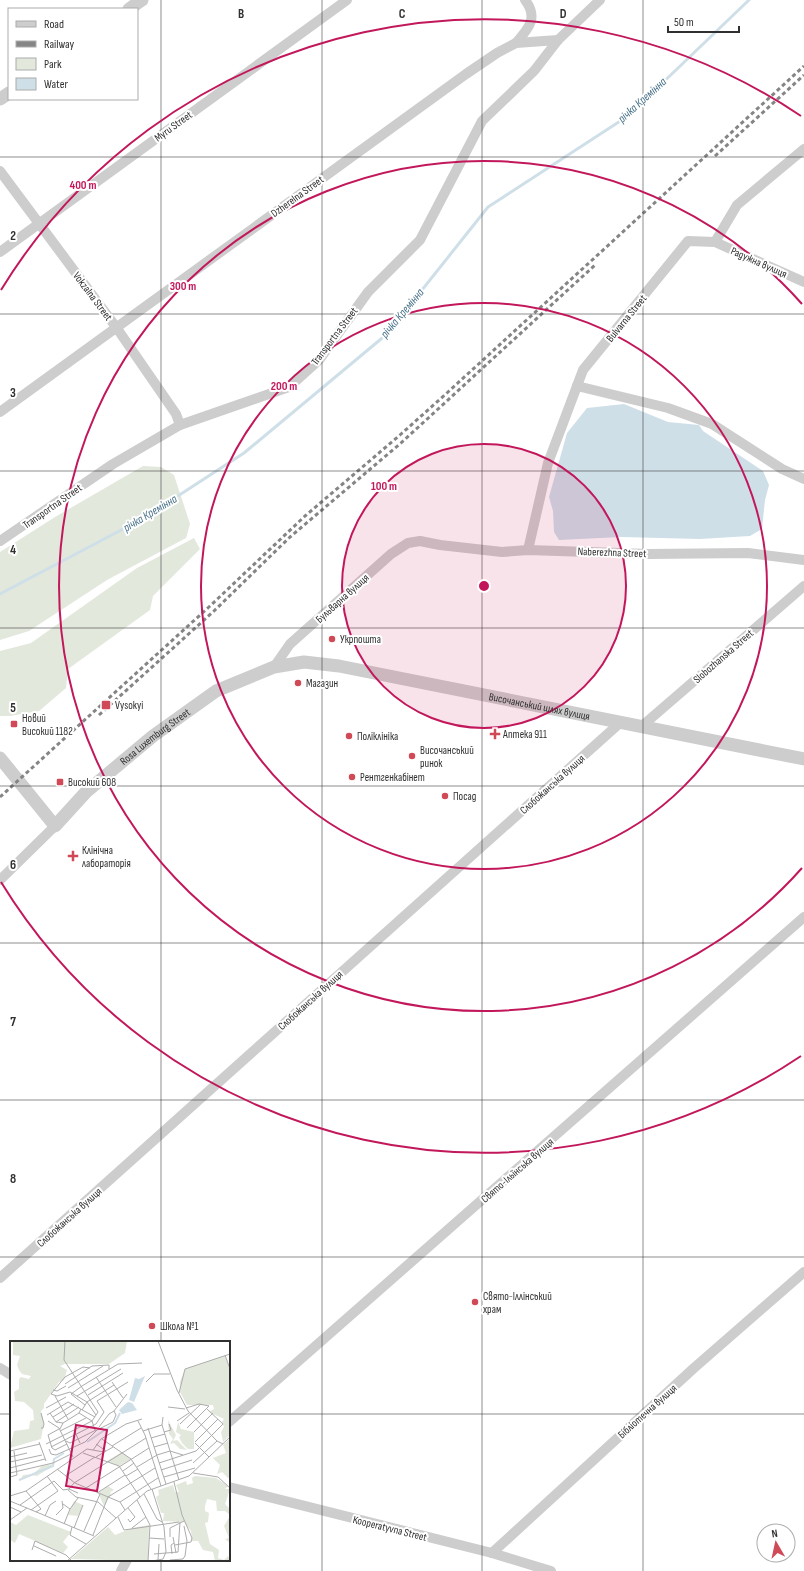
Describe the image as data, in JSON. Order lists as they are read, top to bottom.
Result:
{
  "streets": {
    "street": [
      "Myru Street",
      "Dzherelna Street",
      "Радужна вулиця",
      "Vokzalna Street",
      "Bulvarna Street",
      "Transportna Street",
      "Naberezhna Street",
      "Бульварна вулиця",
      "Slobozhanska Street",
      "Височанський шлях вулиця",
      "Rosa Luxemburg Street",
      "Слобожанська вулиця",
      "Свято-Ільїнська вулиця",
      "Бібліотечна вулиця",
      "Kooperatyvna Street"
    ]
  },
  "crossings": [
    ["Myru Street", "Vokzalna Street"],
    ["Dzherelna Street", "Vokzalna Street"],
    ["Dzherelna Street", "Transportna Street"],
    ["Радужна вулиця", "Bulvarna Street"],
    ["Vokzalna Street", "Transportna Street"],
    ["Bulvarna Street", "Naberezhna Street"],
    ["Naberezhna Street", "Бульварна вулиця"],
    ["Бульварна вулиця", "Височанський шлях вулиця"],
    ["Бульварна вулиця", "Rosa Luxemburg Street"],
    ["Slobozhanska Street", "Височанський шлях вулиця"],
    ["Височанський шлях вулиця", "Rosa Luxemburg Street"],
    ["Височанський шлях вулиця", "Слобожанська вулиця"],
    ["Бібліотечна вулиця", "Kooperatyvna Street"]
  ],
  "water": ["річка Кремінна"],
  "places": {
    "other": [
      "Укрпошта",
      "Магазин",
      "Поліклініка",
      "Височанський ринок",
      "Рентгенкабінет",
      "Посад",
      "Свято-Іллінський храм",
      "Школа №1"
    ],
    "transit": ["Vysokyi", "Новий Високий 1182", "Високий 608"],
    "health": ["Аптека 911", "Клінічна лабораторія"]
  },
  "legend": [
    "Road",
    "Railway",
    "Park",
    "Water"
  ],
  "scale_bar": "50 m",
  "north": "top",
  "grid": {
    "columns": ["B", "C", "D"],
    "rows": [
      "2",
      "3",
      "4",
      "5",
      "6",
      "7",
      "8"
    ]
  },
  "rings": [
    "400 m",
    "300 m",
    "200 m",
    "100 m"
  ]
}
